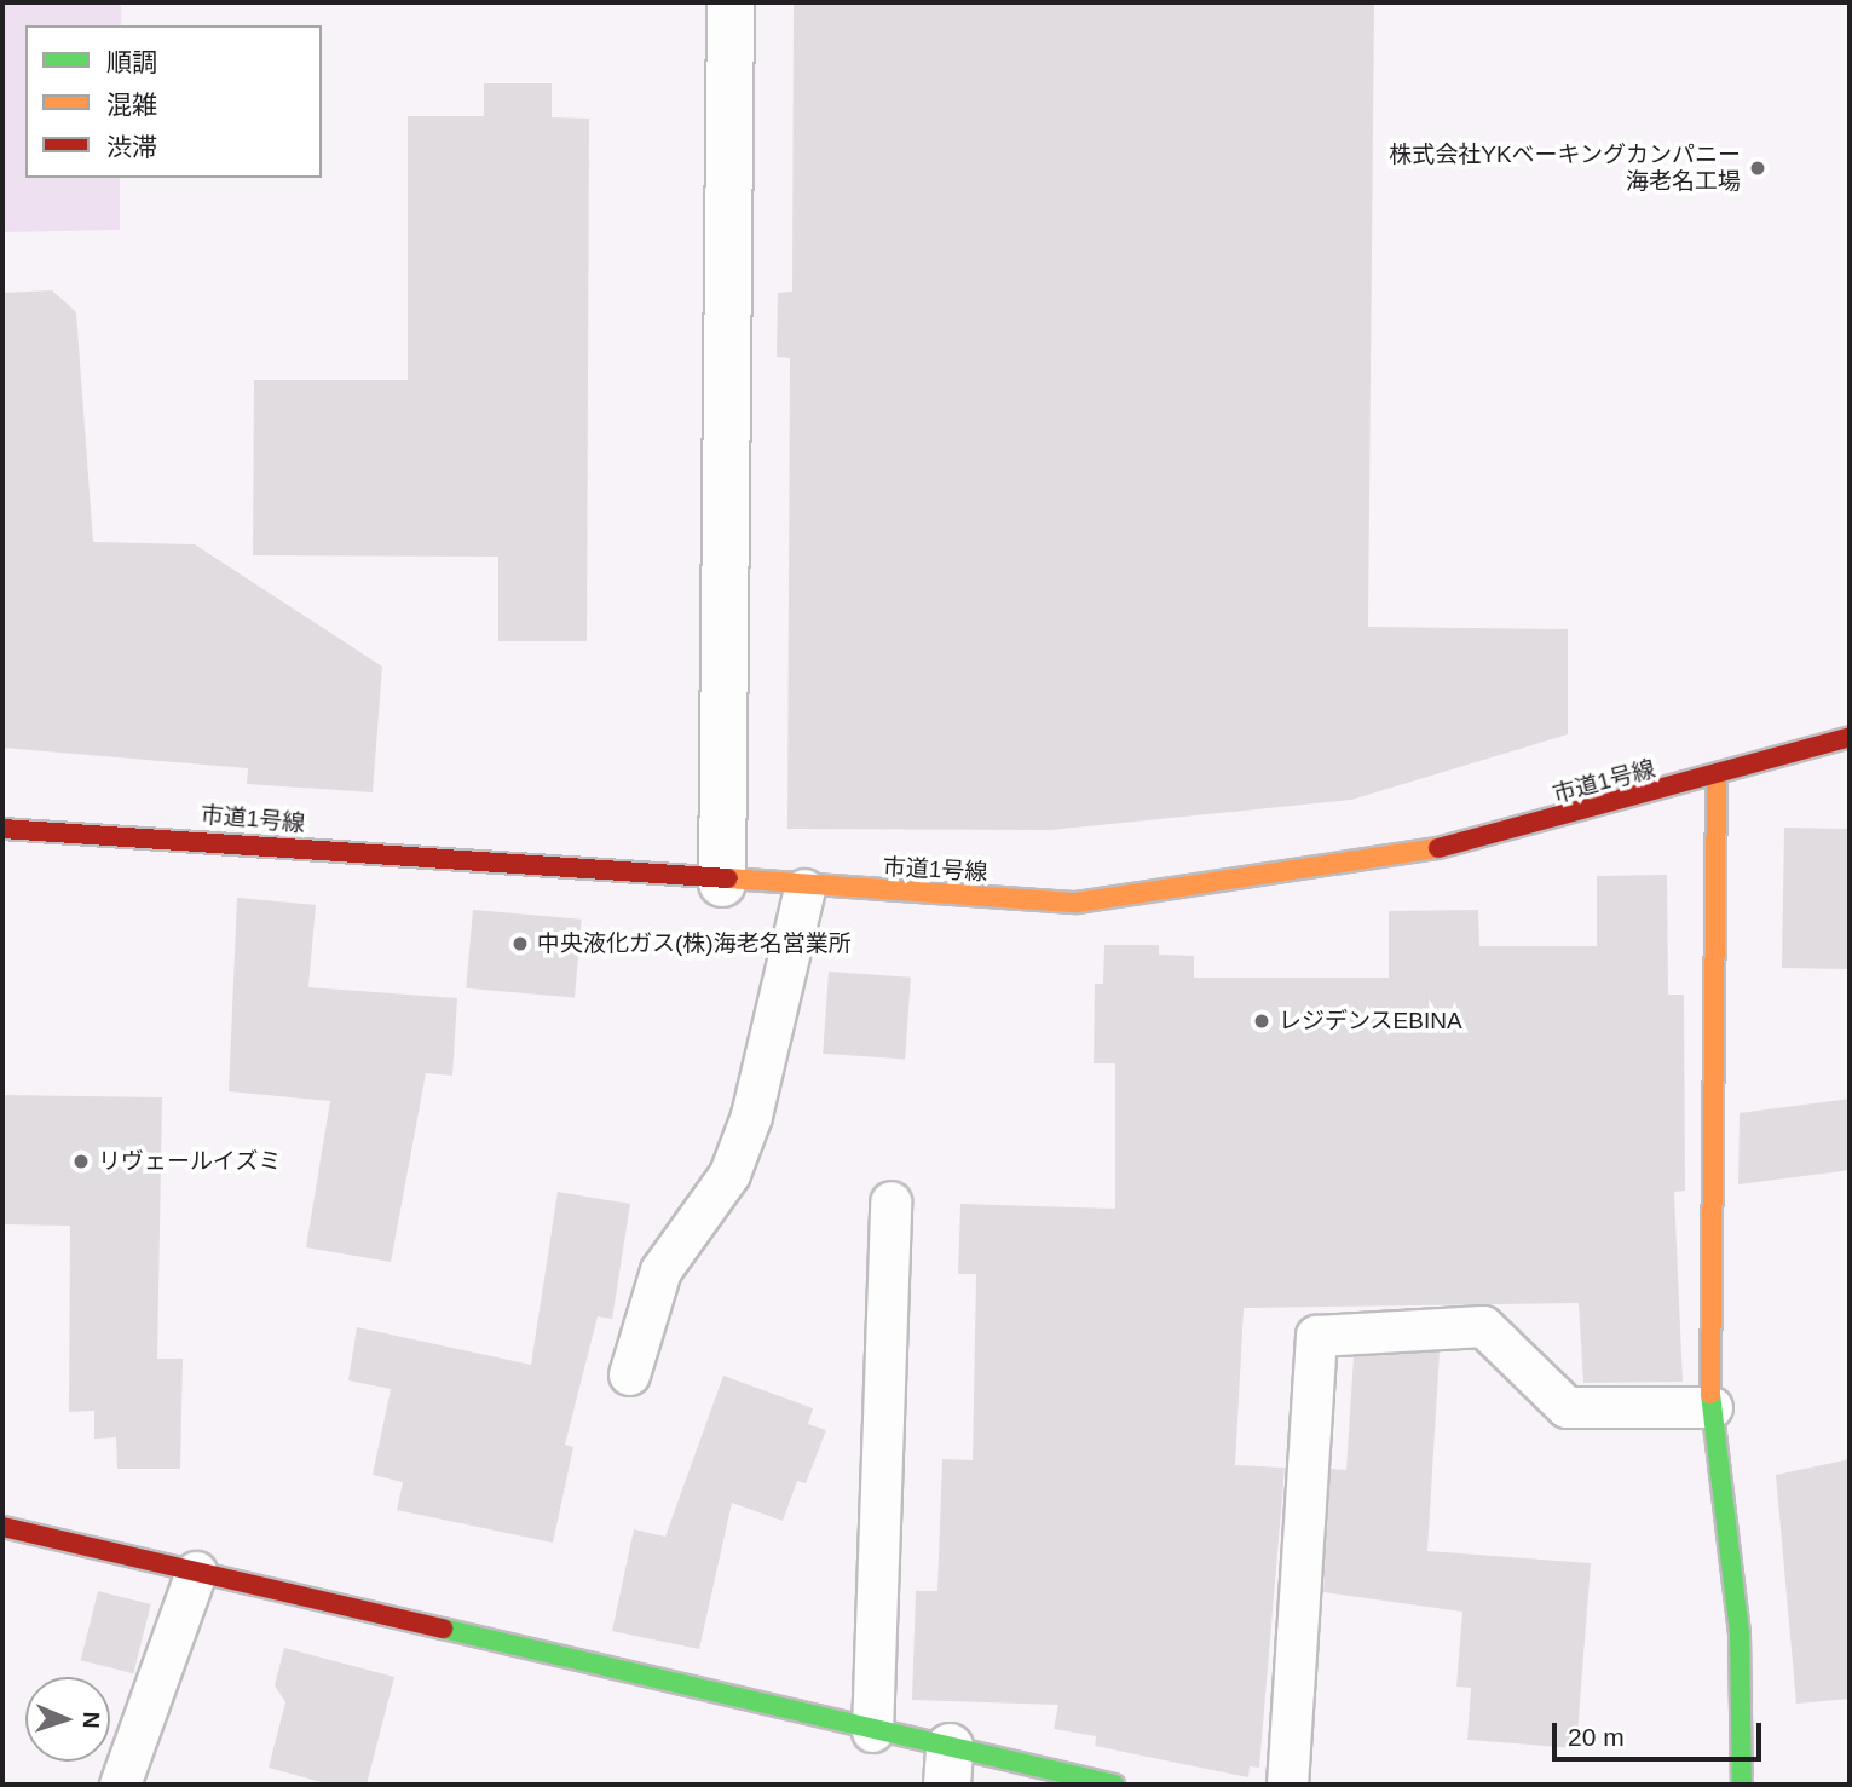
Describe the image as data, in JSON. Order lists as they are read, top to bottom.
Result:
{
  "streets": {
    "street": ["市道1号線"]
  },
  "places": [
    "株式会社YKベーキングカンパニー 海老名工場",
    "中央液化ガス(株)海老名営業所",
    "レジデンスEBINA",
    "リヴェールイズミ"
  ],
  "legend": ["順調", "混雑", "渋滞"],
  "scale_bar": "20 m",
  "north": "right"
}
